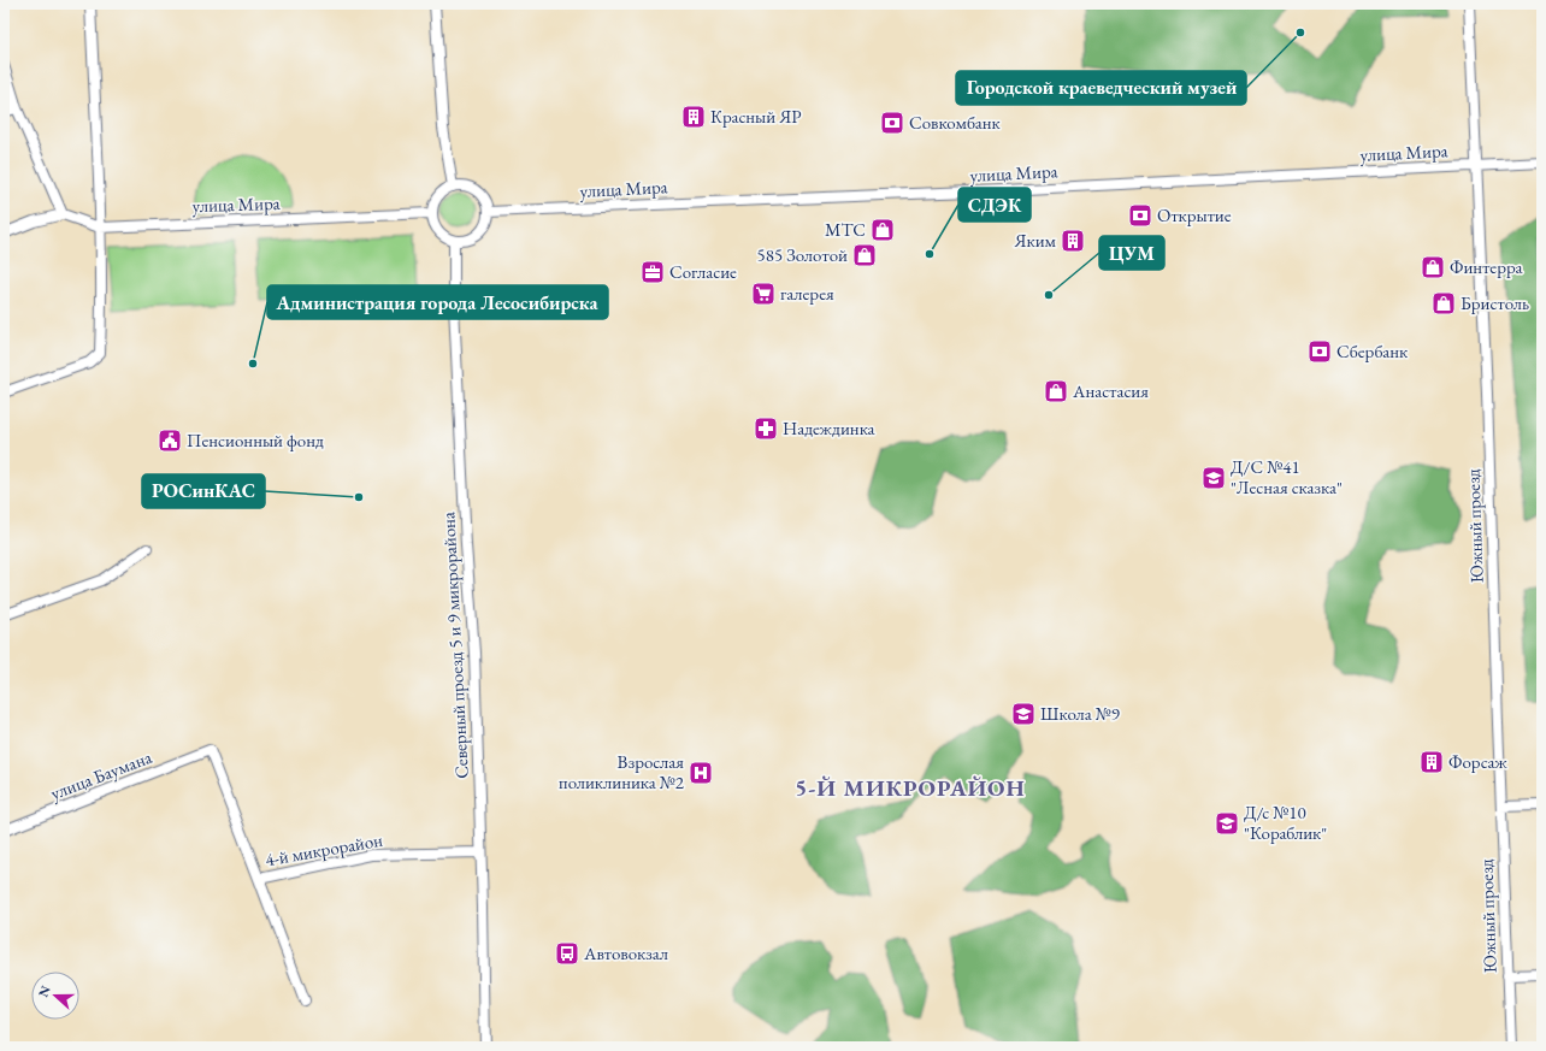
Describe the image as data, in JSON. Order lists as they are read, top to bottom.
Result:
{
  "streets": {
    "street": [
      "улица Мира",
      "Южный проезд",
      "Северный проезд 5 и 9 микрорайона",
      "улица Баумана",
      "4-й микрорайон"
    ]
  },
  "crossings": [
    ["улица Мира", "Южный проезд"],
    ["улица Мира", "Северный проезд 5 и 9 микрорайона"],
    ["Северный проезд 5 и 9 микрорайона", "4-й микрорайон"],
    ["улица Баумана", "4-й микрорайон"]
  ],
  "districts": ["5-Й МИКРОРАЙОН"],
  "places": {
    "other": [
      "Городской краеведческий музей",
      "СДЭК",
      "ЦУМ",
      "Администрация города Лесосибирска",
      "РОСинКАС"
    ],
    "building": ["Красный ЯР", "Яким", "Форсаж"],
    "bank": ["Совкомбанк", "Открытие", "Сбербанк"],
    "shop": [
      "МТС",
      "585 Золотой",
      "Финтерра",
      "Бристоль",
      "Анастасия"
    ],
    "office": ["Согласие"],
    "supermarket": ["галерея"],
    "pharmacy": ["Надеждинка"],
    "public building": ["Пенсионный фонд"],
    "school or university": ["Д/С №41 \"Лесная сказка\"", "Школа №9", "Д/с №10 \"Кораблик\""],
    "hospital": ["Взрослая поликлиника №2"],
    "bus stop": ["Автовокзал"]
  },
  "north": "left"
}
